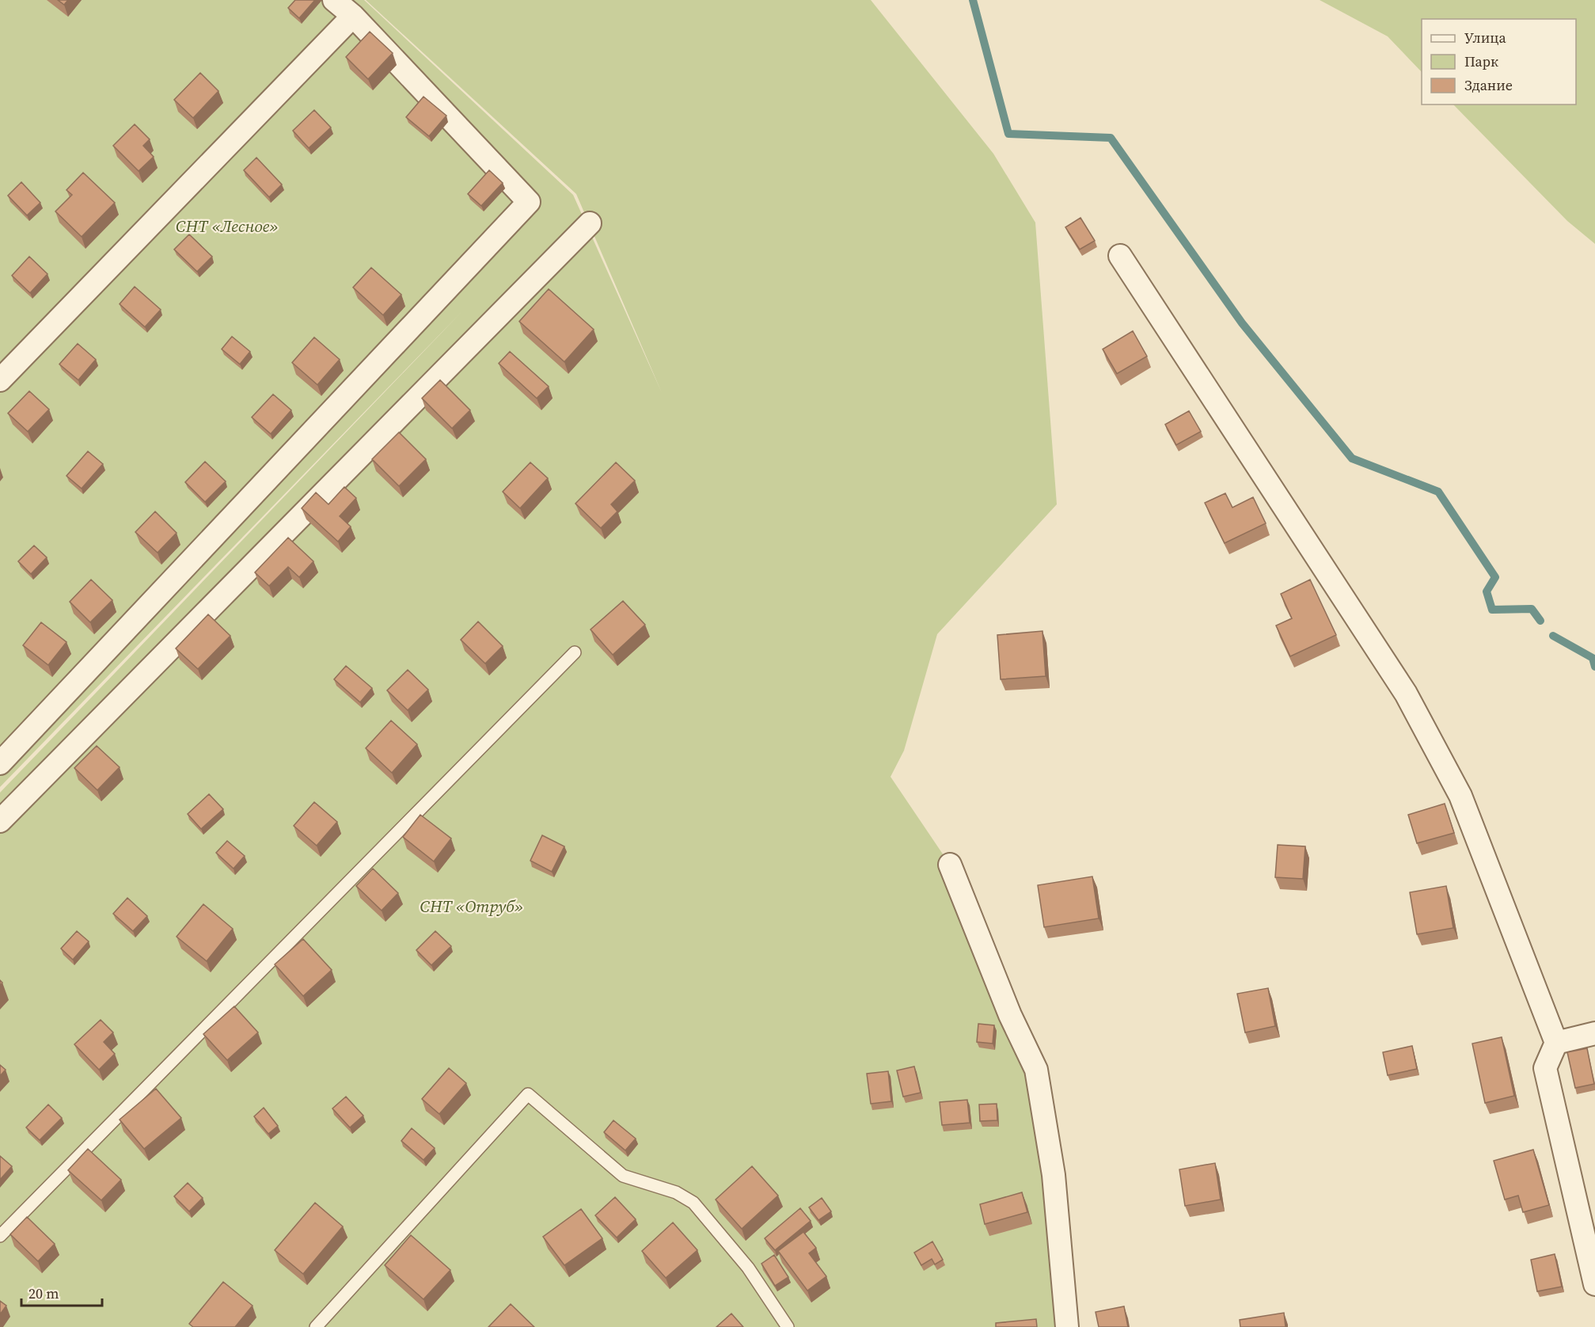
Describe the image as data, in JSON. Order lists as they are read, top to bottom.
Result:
{
  "parks": ["СНТ «Лесное»", "СНТ «Отруб»"],
  "legend": ["Улица", "Парк", "Здание"],
  "scale_bar": "20 m"
}
